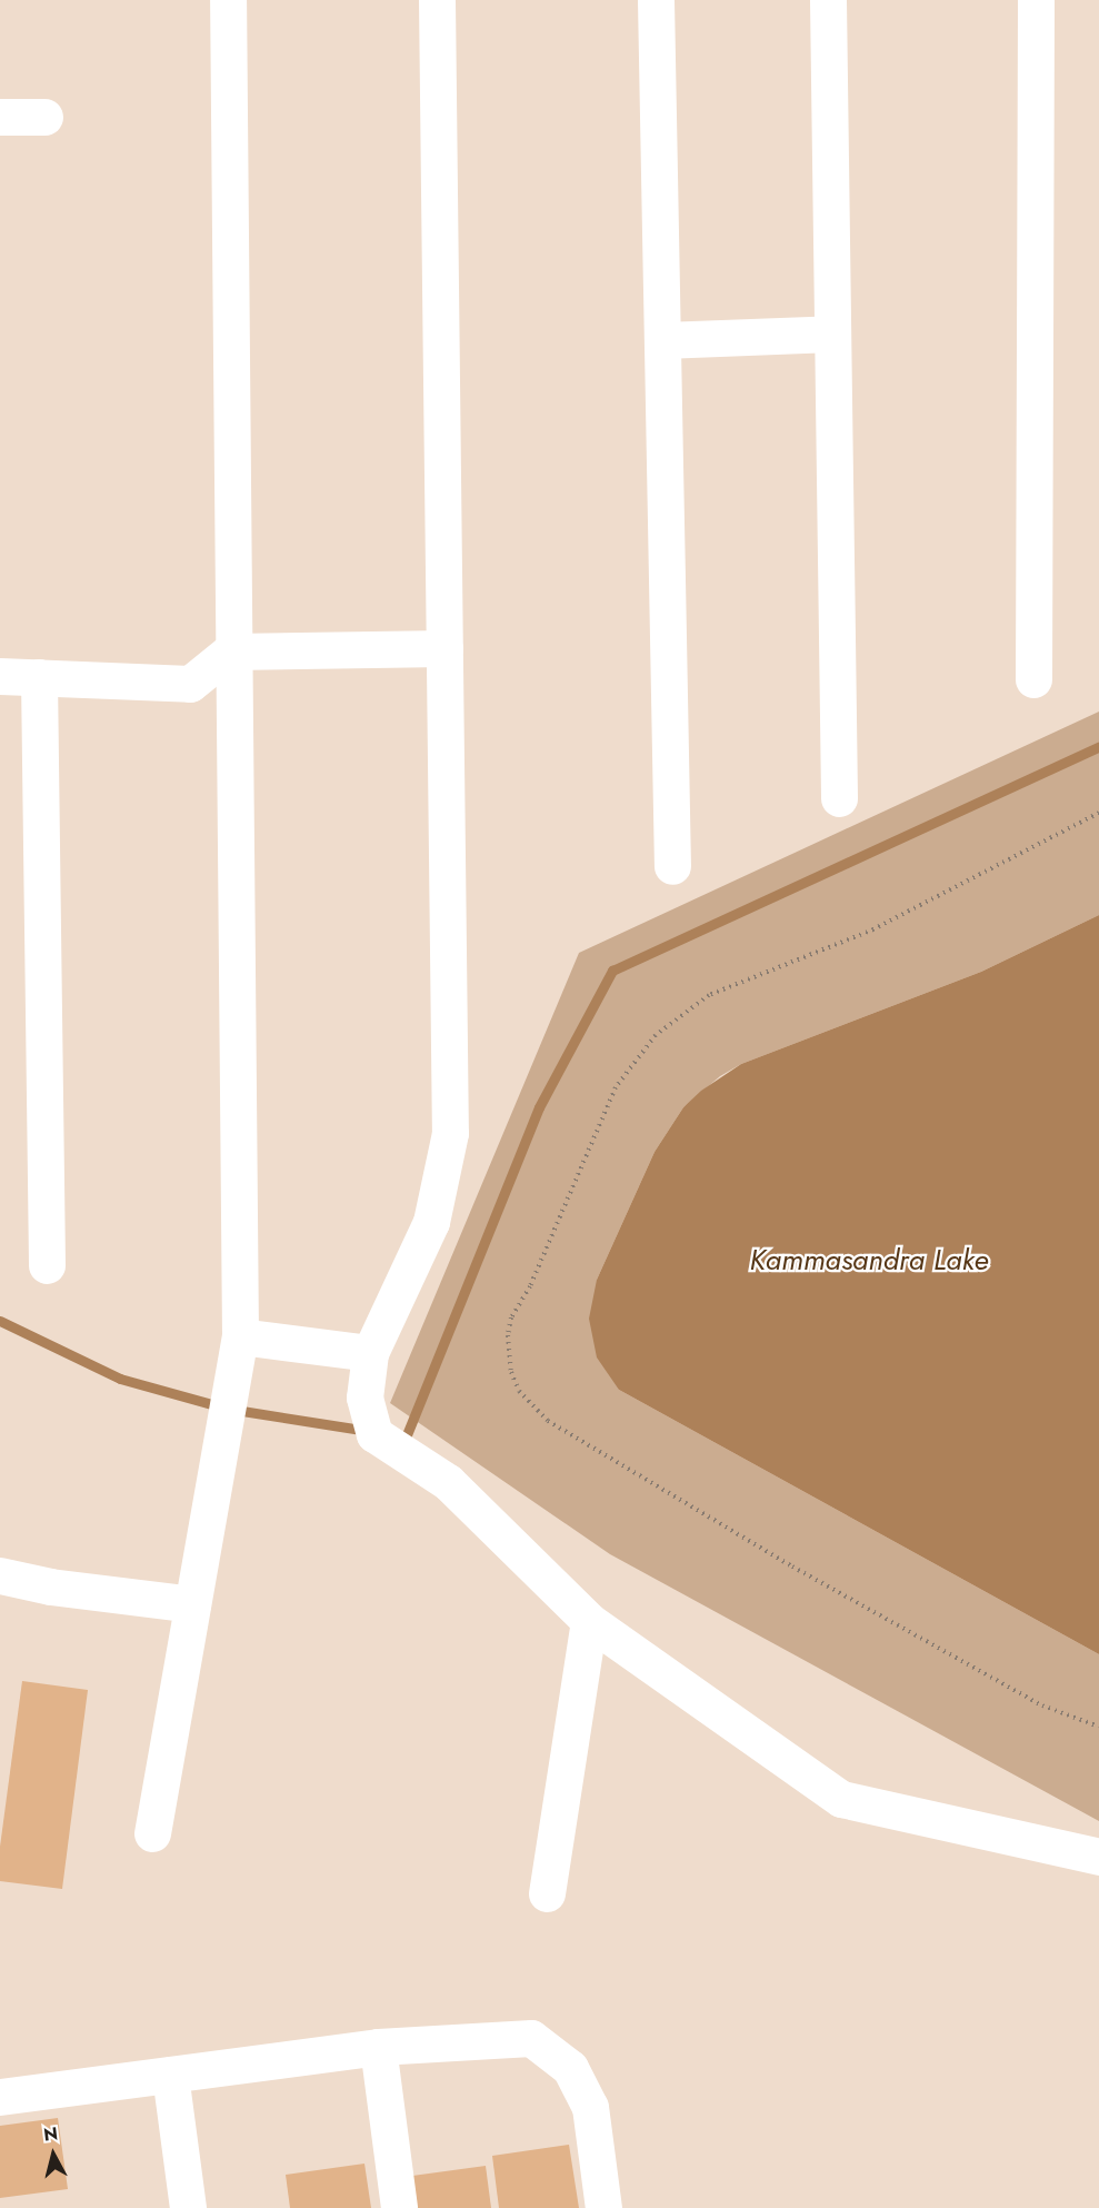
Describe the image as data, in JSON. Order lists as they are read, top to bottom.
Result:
{
  "water": ["Kammasandra Lake"],
  "north": "top"
}
